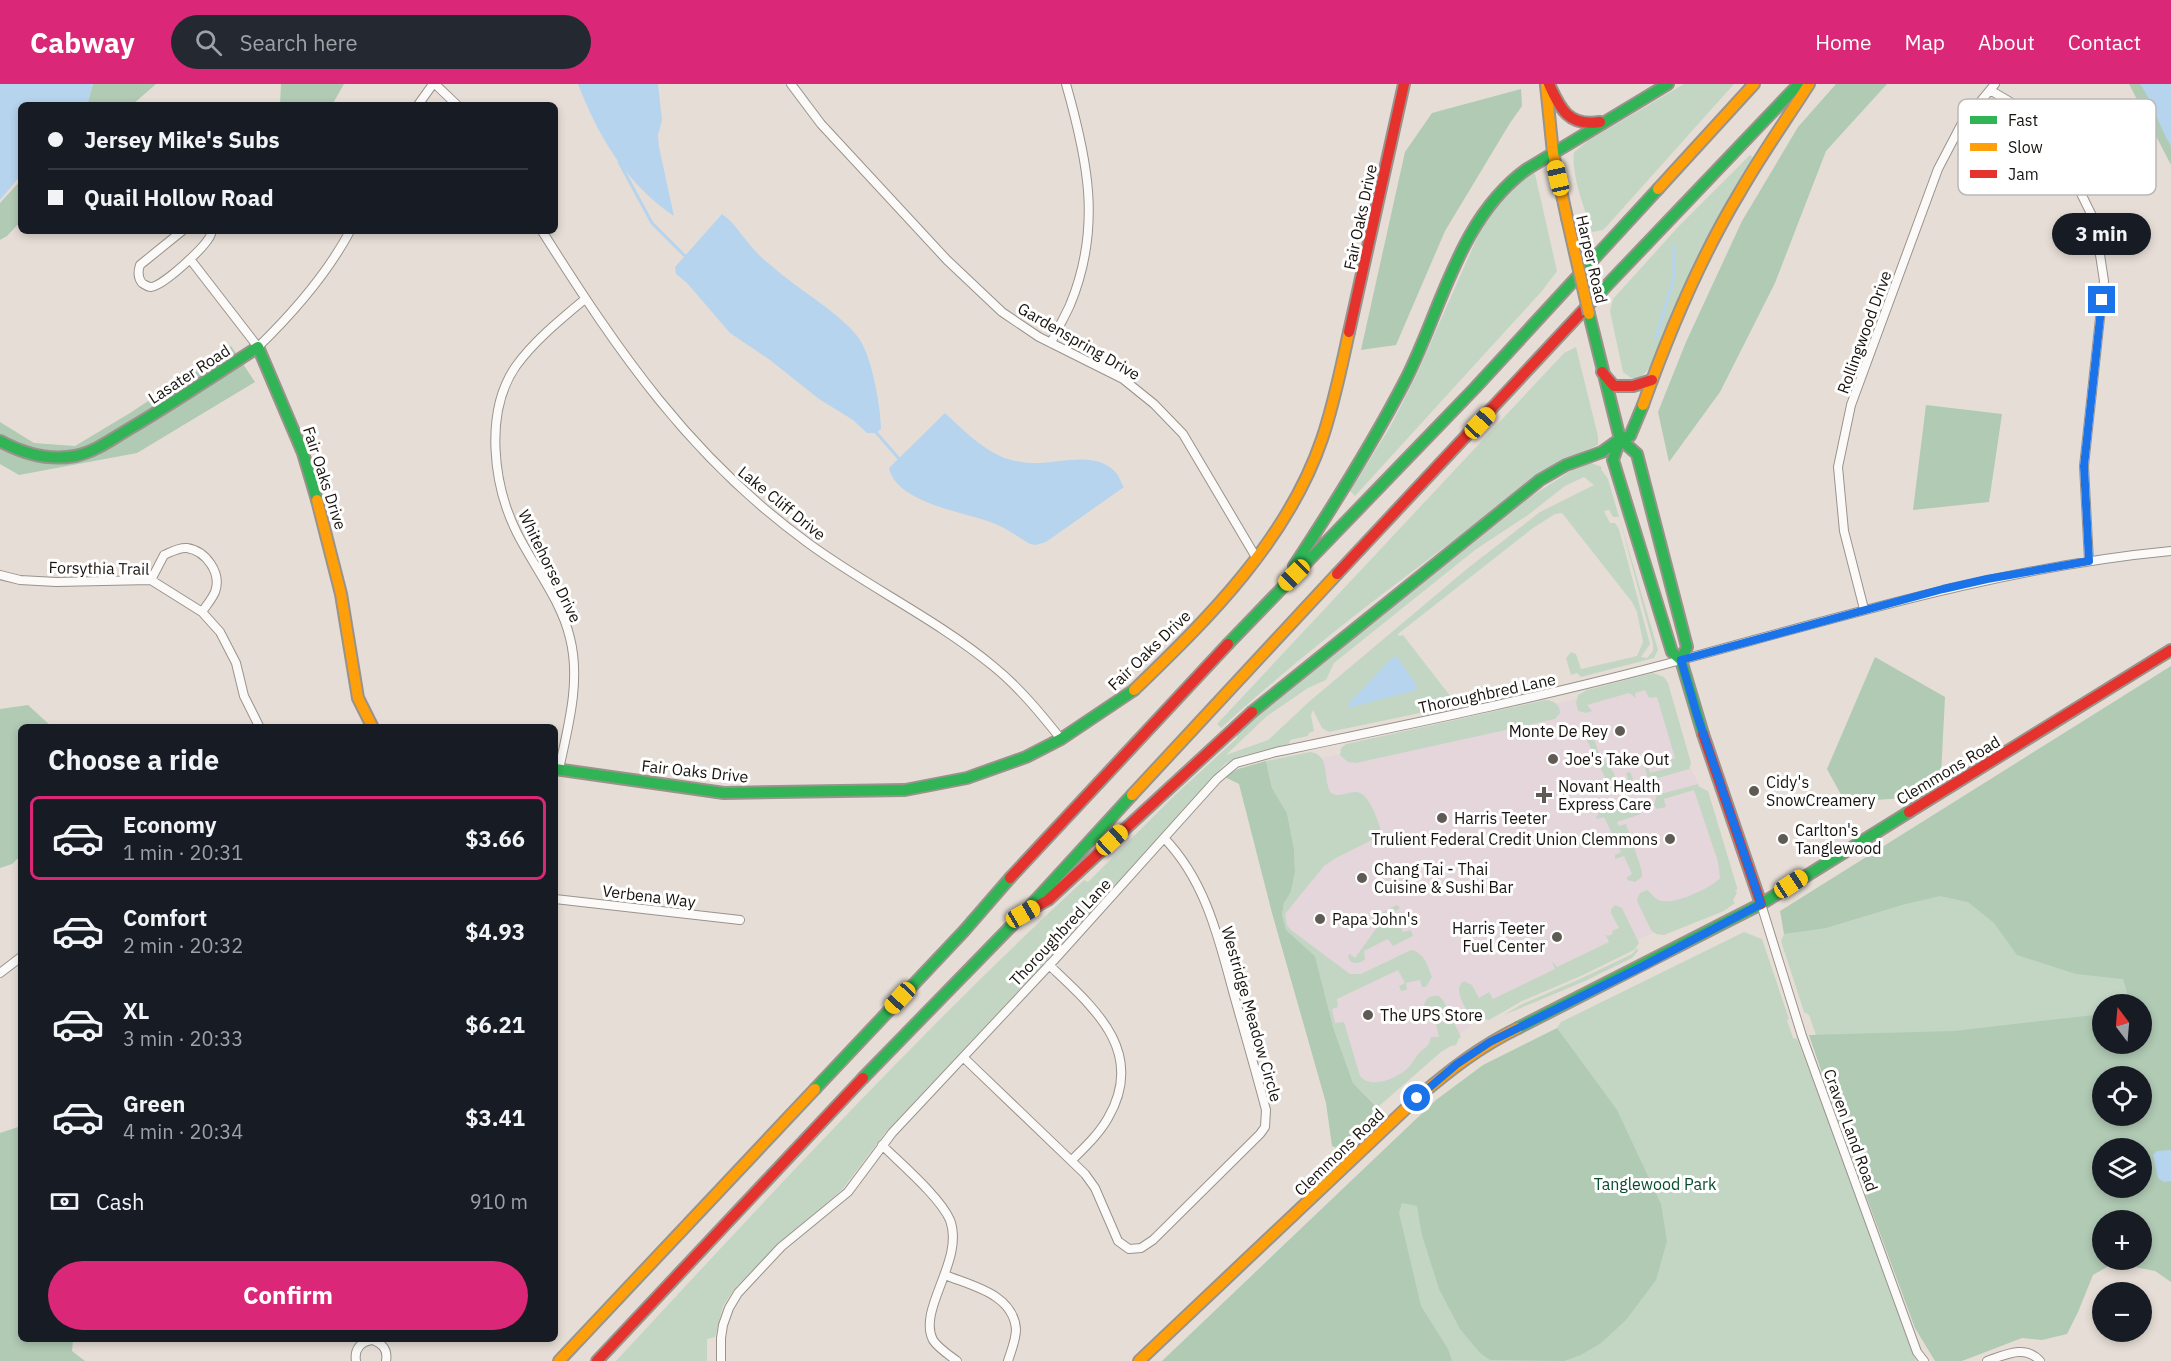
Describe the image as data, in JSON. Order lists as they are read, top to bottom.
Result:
{
  "streets": {
    "main road": [
      "Fair Oaks Drive",
      "Harper Road",
      "Lasater Road",
      "Clemmons Road"
    ],
    "street": [
      "Rollingwood Drive",
      "Gardenspring Drive",
      "Lake Cliff Drive",
      "Whitehorse Drive",
      "Forsythia Trail",
      "Thoroughbred Lane",
      "Verbena Way",
      "Westridge Meadow Circle",
      "Craven Land Road"
    ]
  },
  "crossings": [
    ["Fair Oaks Drive", "Gardenspring Drive"],
    ["Fair Oaks Drive", "Lasater Road"],
    ["Fair Oaks Drive", "Lake Cliff Drive"],
    ["Harper Road", "Thoroughbred Lane"],
    ["Harper Road", "Clemmons Road"],
    ["Harper Road", "Craven Land Road"],
    ["Lake Cliff Drive", "Whitehorse Drive"],
    ["Thoroughbred Lane", "Westridge Meadow Circle"],
    ["Clemmons Road", "Craven Land Road"]
  ],
  "parks": ["Tanglewood Park"],
  "places": {
    "other": [
      "Monte De Rey",
      "Joe's Take Out",
      "Cidy's SnowCreamery",
      "Harris Teeter",
      "Trulient Federal Credit Union Clemmons",
      "Carlton's Tanglewood",
      "Chang Tai - Thai Cuisine & Sushi Bar",
      "Papa John's",
      "Harris Teeter Fuel Center",
      "The UPS Store"
    ],
    "health": ["Novant Health Express Care"]
  },
  "legend": ["Fast", "Slow", "Jam"],
  "north": "top",
  "page": {
    "header": "Cabway",
    "search": "Search here",
    "nav": [
      "Home",
      "Map",
      "About",
      "Contact"
    ],
    "banner": ["Jersey Mike's Subs", "Quail Hollow Road"],
    "bubble": "3 min",
    "heading": "Choose a ride",
    "list": [
      {
        "name": "Economy",
        "note": "1 min · 20:31",
        "value": "$3.66"
      },
      {
        "name": "Comfort",
        "note": "2 min · 20:32",
        "value": "$4.93"
      },
      {
        "name": "XL",
        "note": "3 min · 20:33",
        "value": "$6.21"
      },
      {
        "name": "Green",
        "note": "4 min · 20:34",
        "value": "$3.41"
      }
    ],
    "map_buttons": ["+", "−"],
    "pay": ["Cash", "910 m"],
    "buttons": "Confirm"
  }
}
